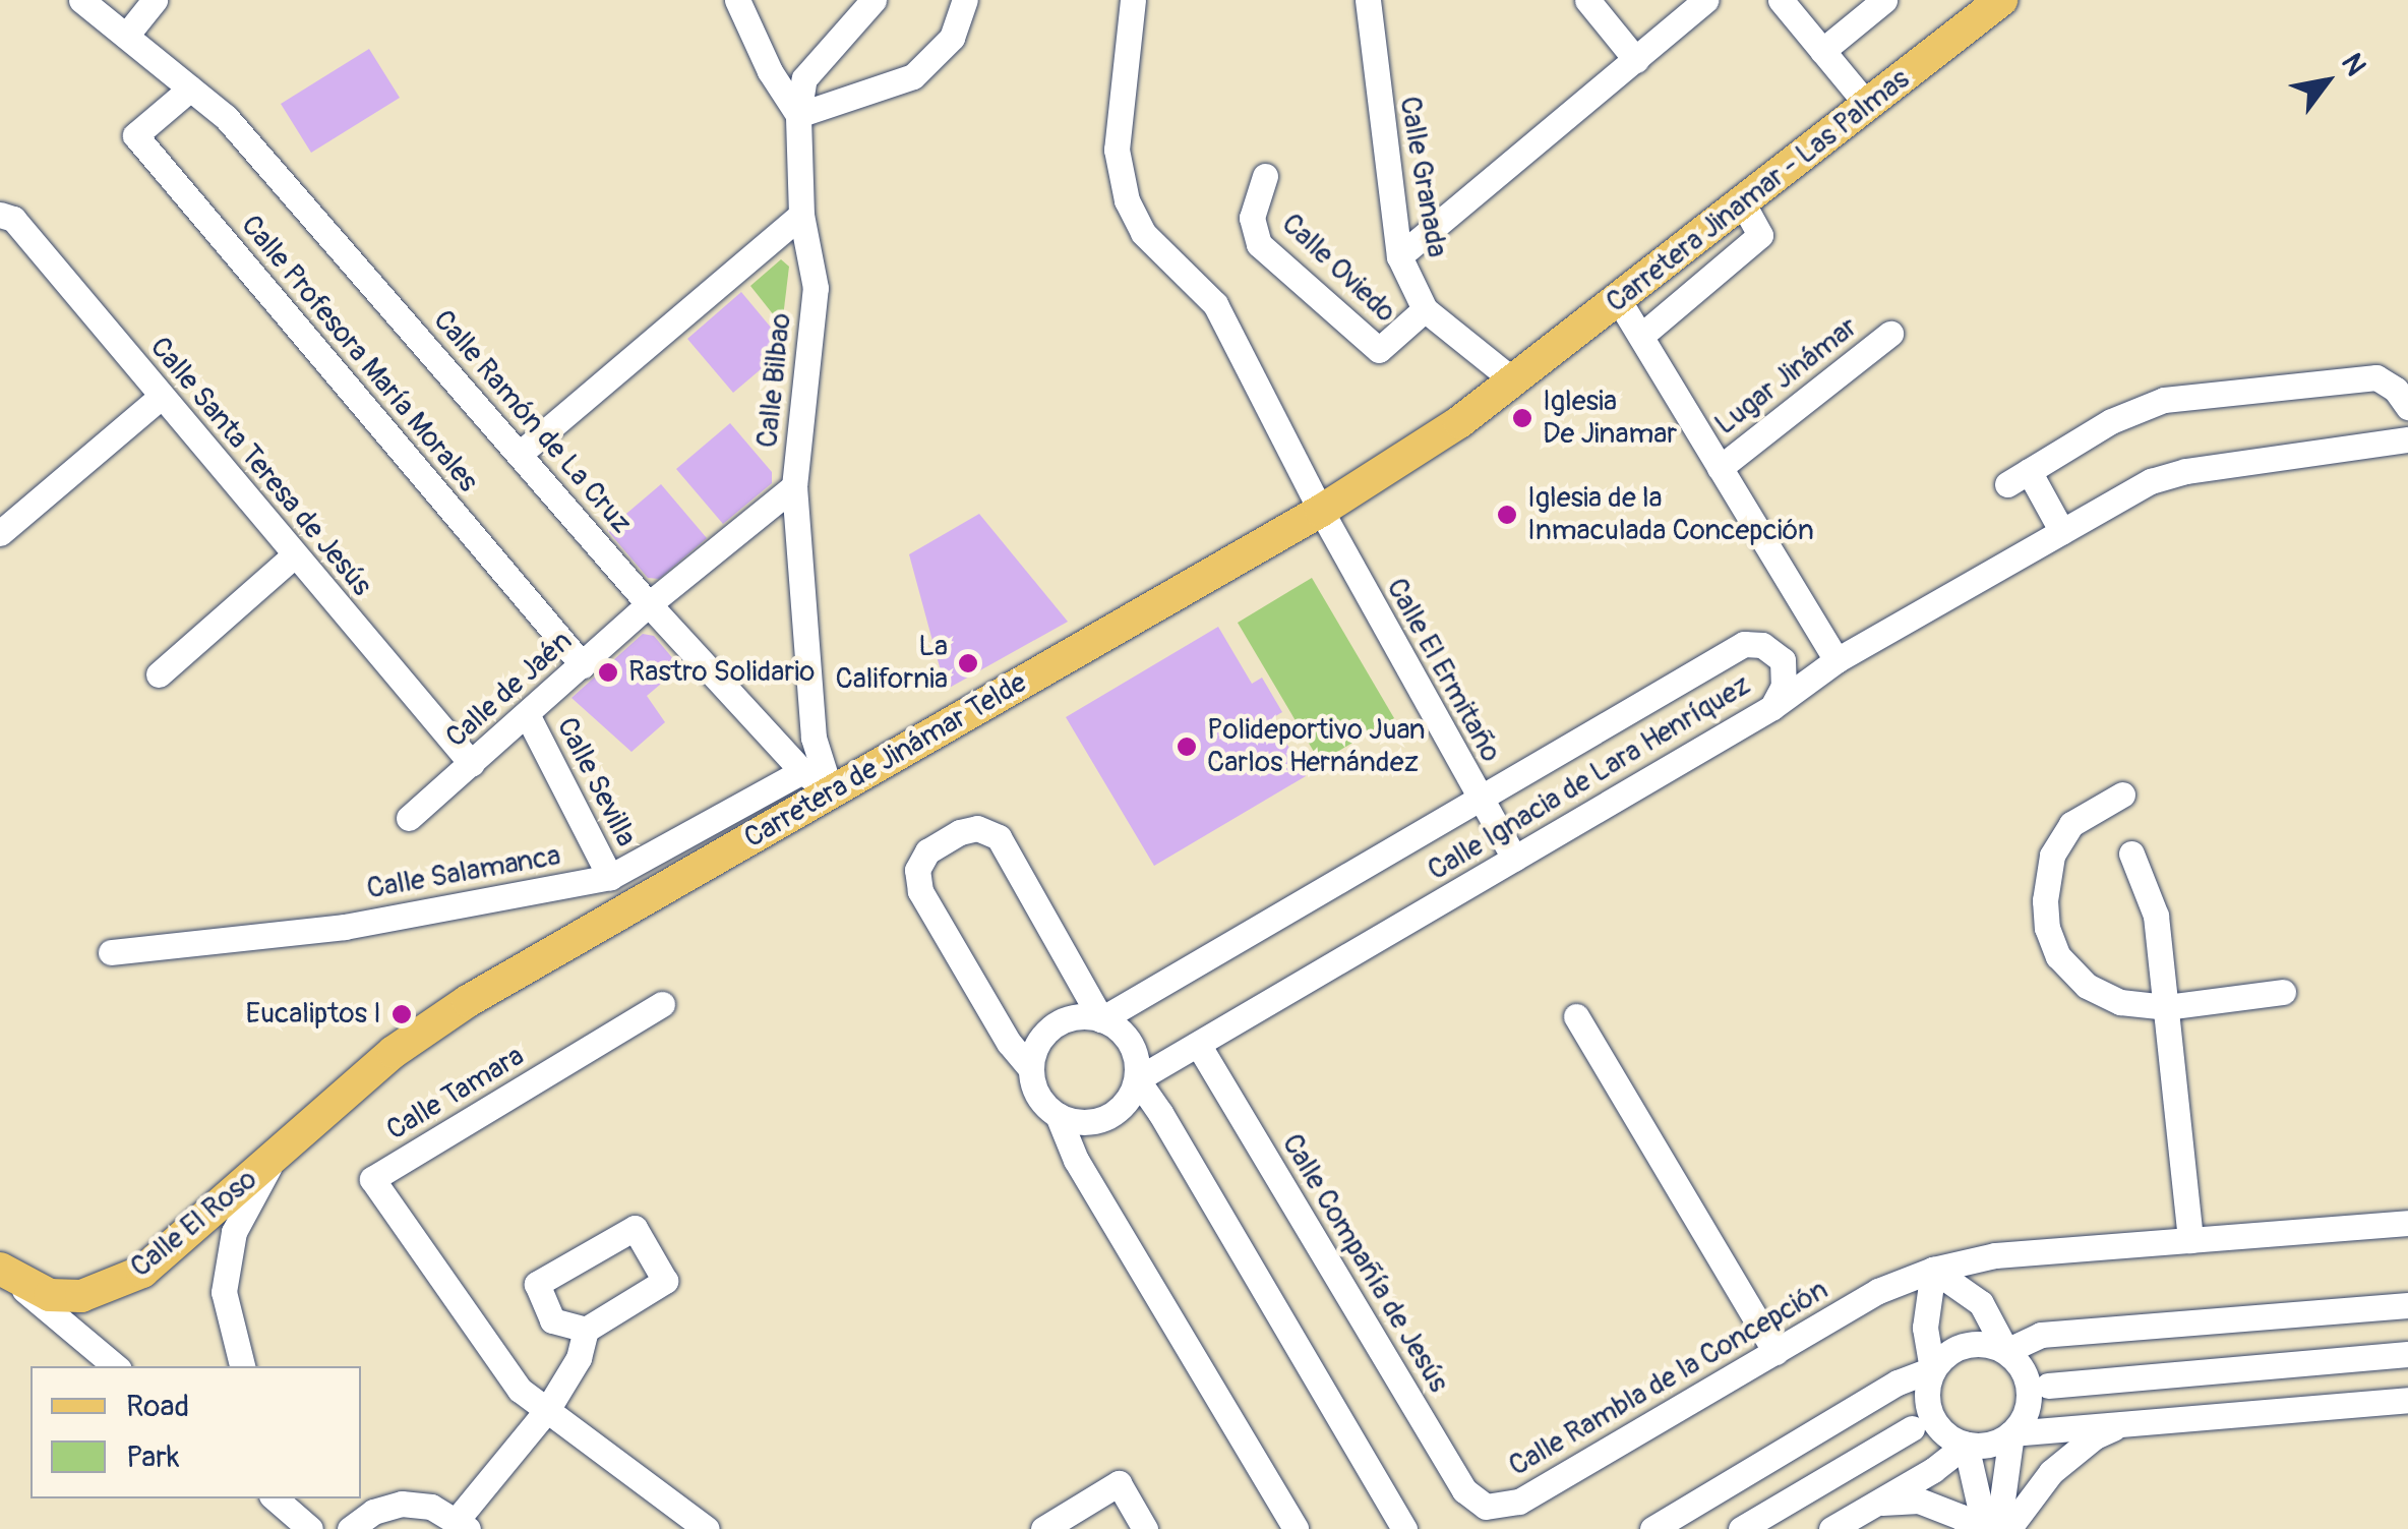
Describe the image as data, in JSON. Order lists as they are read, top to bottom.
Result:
{
  "streets": {
    "main road": ["Carretera Jinamar - Las Palmas", "Carretera de Jinámar Telde", "Calle El Roso"],
    "street": [
      "Calle Granada",
      "Calle Oviedo",
      "Calle Profesora María Morales",
      "Lugar Jinámar",
      "Calle Bilbao",
      "Calle Ramón de La Cruz",
      "Calle Santa Teresa de Jesús",
      "Calle El Ermitaño",
      "Calle de Jaén",
      "Calle Ignacia de Lara Henríquez",
      "Calle Sevilla",
      "Calle Salamanca",
      "Calle Tamara",
      "Calle Compañía de Jesús",
      "Calle Rambla de la Concepción"
    ]
  },
  "crossings": [
    ["Calle Granada", "Carretera Jinamar - Las Palmas"],
    ["Calle Granada", "Calle Oviedo"],
    ["Calle Granada", "Carretera de Jinámar Telde"],
    ["Carretera Jinamar - Las Palmas", "Lugar Jinámar"],
    ["Carretera Jinamar - Las Palmas", "Carretera de Jinámar Telde"],
    ["Calle Profesora María Morales", "Calle Ramón de La Cruz"],
    ["Calle Profesora María Morales", "Calle de Jaén"],
    ["Calle Bilbao", "Calle Ramón de La Cruz"],
    ["Calle Bilbao", "Calle de Jaén"],
    ["Calle Bilbao", "Carretera de Jinámar Telde"],
    ["Calle Ramón de La Cruz", "Calle de Jaén"],
    ["Calle Ramón de La Cruz", "Carretera de Jinámar Telde"],
    ["Calle Ramón de La Cruz", "Calle Salamanca"],
    ["Calle Santa Teresa de Jesús", "Calle de Jaén"],
    ["Calle El Ermitaño", "Carretera de Jinámar Telde"],
    ["Calle El Ermitaño", "Calle Ignacia de Lara Henríquez"],
    ["Calle de Jaén", "Calle Sevilla"],
    ["Carretera de Jinámar Telde", "Calle El Roso"],
    ["Calle Ignacia de Lara Henríquez", "Calle Compañía de Jesús"],
    ["Calle Sevilla", "Calle Salamanca"],
    ["Calle Compañía de Jesús", "Calle Rambla de la Concepción"]
  ],
  "places": [
    "Iglesia De Jinamar",
    "Iglesia de la Inmaculada Concepción",
    "La California",
    "Rastro Solidario",
    "Polideportivo Juan Carlos Hernández",
    "Eucaliptos I"
  ],
  "legend": ["Road", "Park"],
  "north": "top right"
}
